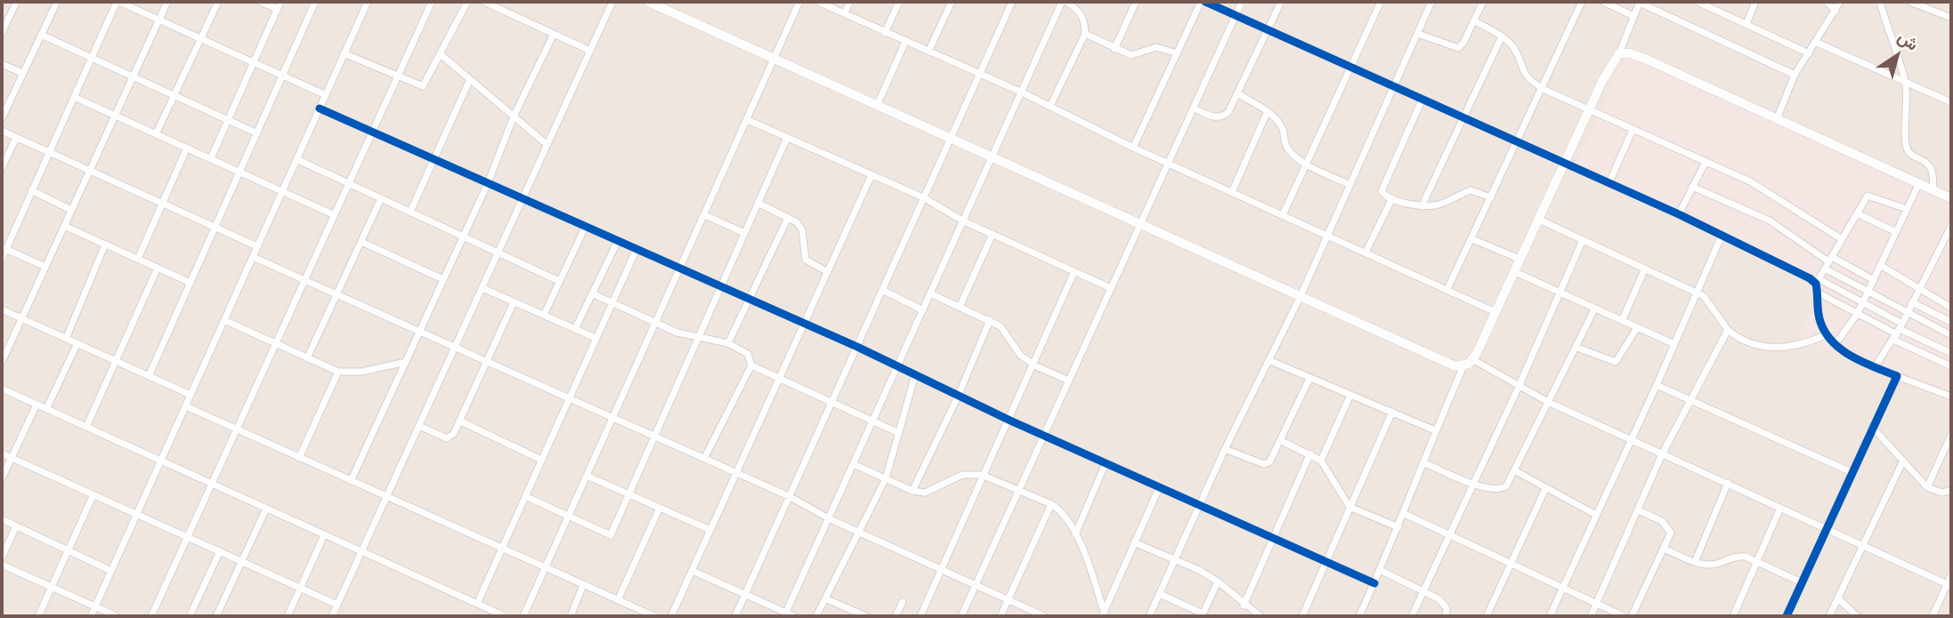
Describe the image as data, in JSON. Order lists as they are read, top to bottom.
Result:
{
  "north": "top right"
}
